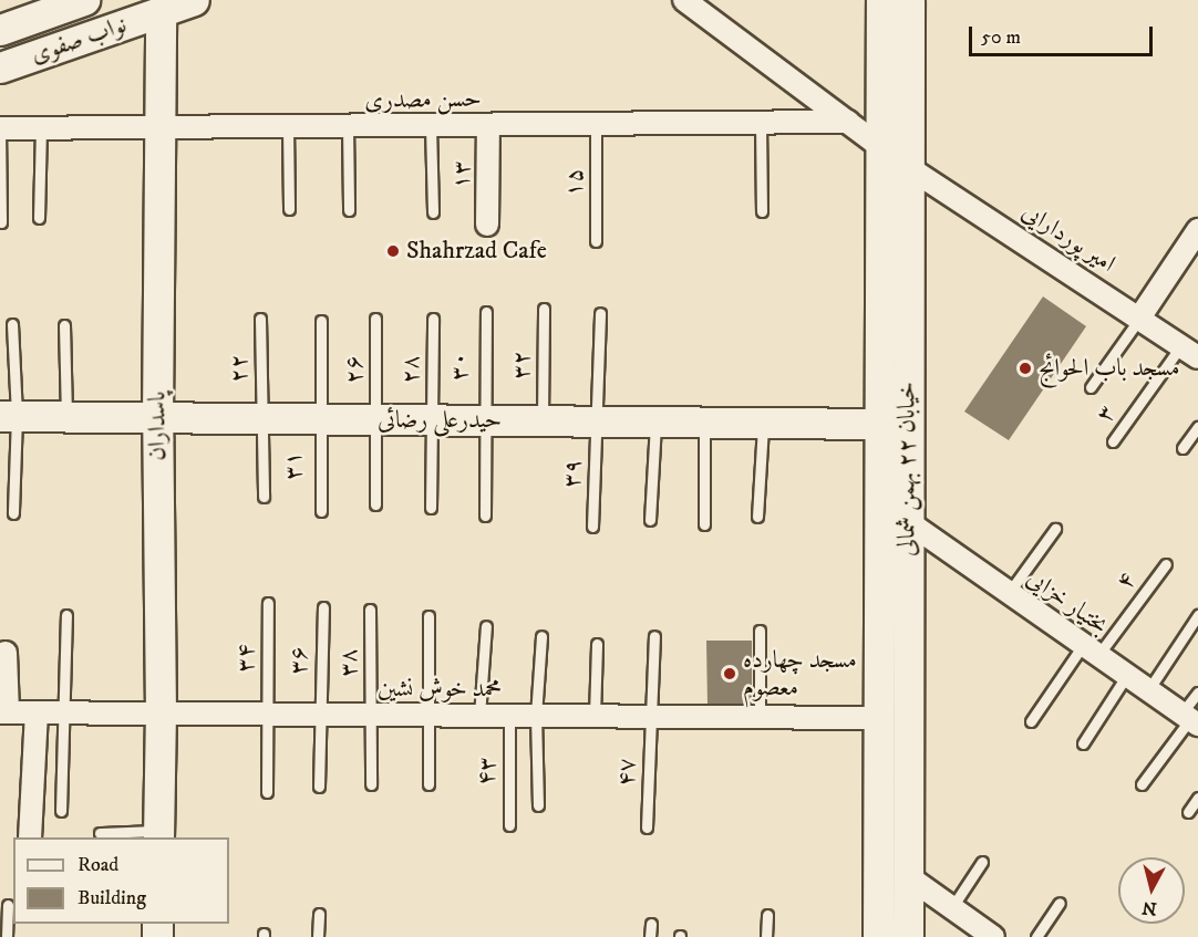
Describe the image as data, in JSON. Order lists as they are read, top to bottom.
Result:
{
  "streets": {
    "street": [
      "نواب صفوی",
      "حسن مصدری",
      "۱۳",
      "امیر پوردارایی",
      "حیدرعلی رضائی",
      "پاسداران",
      "خیابان ۲۲ بهمن شمالی",
      "بختیار خزایی",
      "محمد خوش نشین"
    ],
    "lane": [
      "۱۵",
      "۳۲",
      "۳۰",
      "۲۲",
      "۲۶",
      "۲۸",
      "۳",
      "۳۱",
      "۳۹",
      "۴",
      "۳۴",
      "۳۶",
      "۳۸",
      "۴۳",
      "۴۷"
    ]
  },
  "crossings": [
    ["نواب صفوی", "پاسداران"],
    ["حسن مصدری", "۱۳"],
    ["حسن مصدری", "۱۵"],
    ["حسن مصدری", "پاسداران"],
    ["امیر پوردارایی", "۳"],
    ["امیر پوردارایی", "خیابان ۲۲ بهمن شمالی"],
    ["۳۲", "حیدرعلی رضائی"],
    ["۳۰", "حیدرعلی رضائی"],
    ["۲۲", "حیدرعلی رضائی"],
    ["۲۶", "حیدرعلی رضائی"],
    ["۲۸", "حیدرعلی رضائی"],
    ["حیدرعلی رضائی", "پاسداران"],
    ["حیدرعلی رضائی", "۳۱"],
    ["حیدرعلی رضائی", "خیابان ۲۲ بهمن شمالی"],
    ["حیدرعلی رضائی", "۳۹"],
    ["پاسداران", "محمد خوش نشین"],
    ["خیابان ۲۲ بهمن شمالی", "بختیار خزایی"],
    ["خیابان ۲۲ بهمن شمالی", "محمد خوش نشین"],
    ["۴", "بختیار خزایی"],
    ["۳۴", "محمد خوش نشین"],
    ["۳۶", "محمد خوش نشین"],
    ["۳۸", "محمد خوش نشین"],
    ["محمد خوش نشین", "۴۳"],
    ["محمد خوش نشین", "۴۷"]
  ],
  "places": ["Shahrzad Cafe", "مسجد باب الحوائج", "مسجد چهارده معصوم"],
  "legend": ["Road", "Building"],
  "scale_bar": "50 m",
  "north": "bottom"
}
